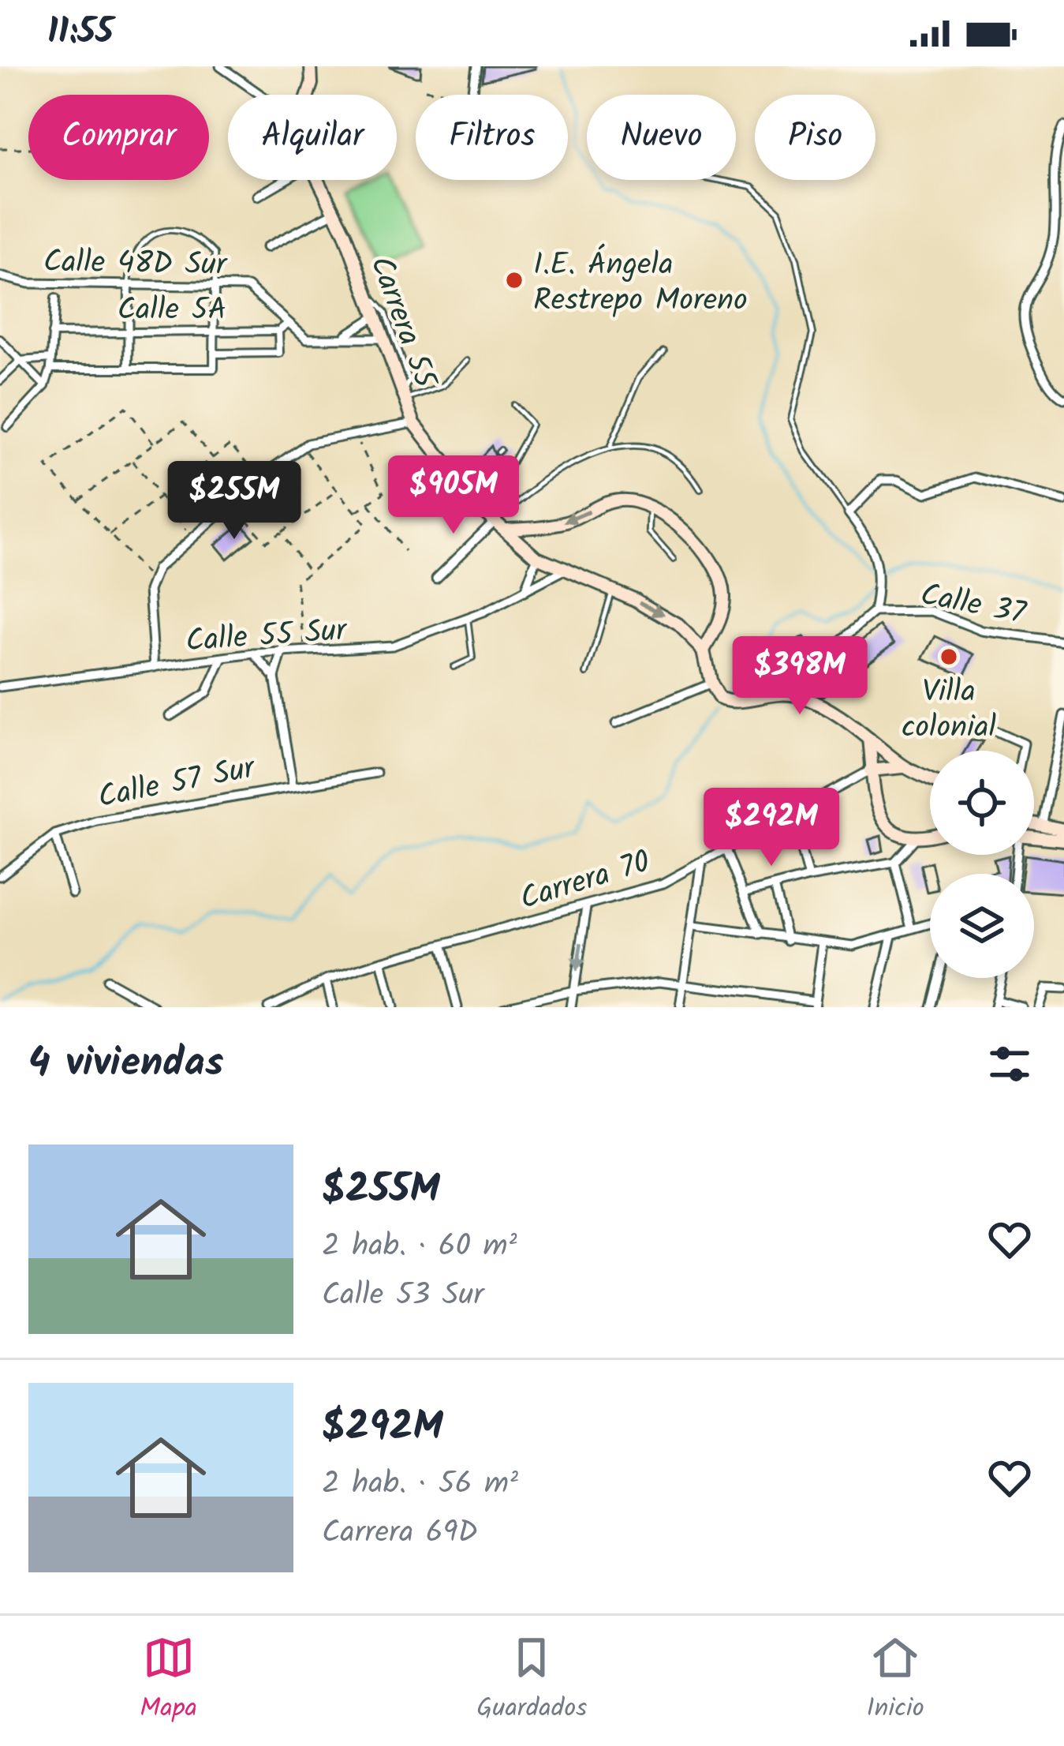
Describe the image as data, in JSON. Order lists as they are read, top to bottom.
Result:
{
  "streets": {
    "main road": ["Carrera 55"],
    "street": [
      "Calle 48D Sur",
      "Calle 5A",
      "Calle 37",
      "Calle 55 Sur",
      "Calle 57 Sur",
      "Carrera 70"
    ]
  },
  "crossings": [
    ["Carrera 55", "Calle 55 Sur"]
  ],
  "places": ["I.E. Ángela Restrepo Moreno", "Villa colonial"],
  "page": {
    "status": "11:55",
    "chip": [
      "Comprar",
      "Alquilar",
      "Filtros",
      "Nuevo",
      "Piso"
    ],
    "price": [
      "$905M",
      "$255M",
      "$398M",
      "$292M"
    ],
    "heading": "4 viviendas",
    "list": [
      {
        "name": "$255M",
        "note": "2 hab. · 60 m² · Calle 53 Sur"
      },
      {
        "name": "$292M",
        "note": "2 hab. · 56 m² · Carrera 69D"
      }
    ],
    "tabs": ["Mapa", "Guardados", "Inicio"]
  }
}
